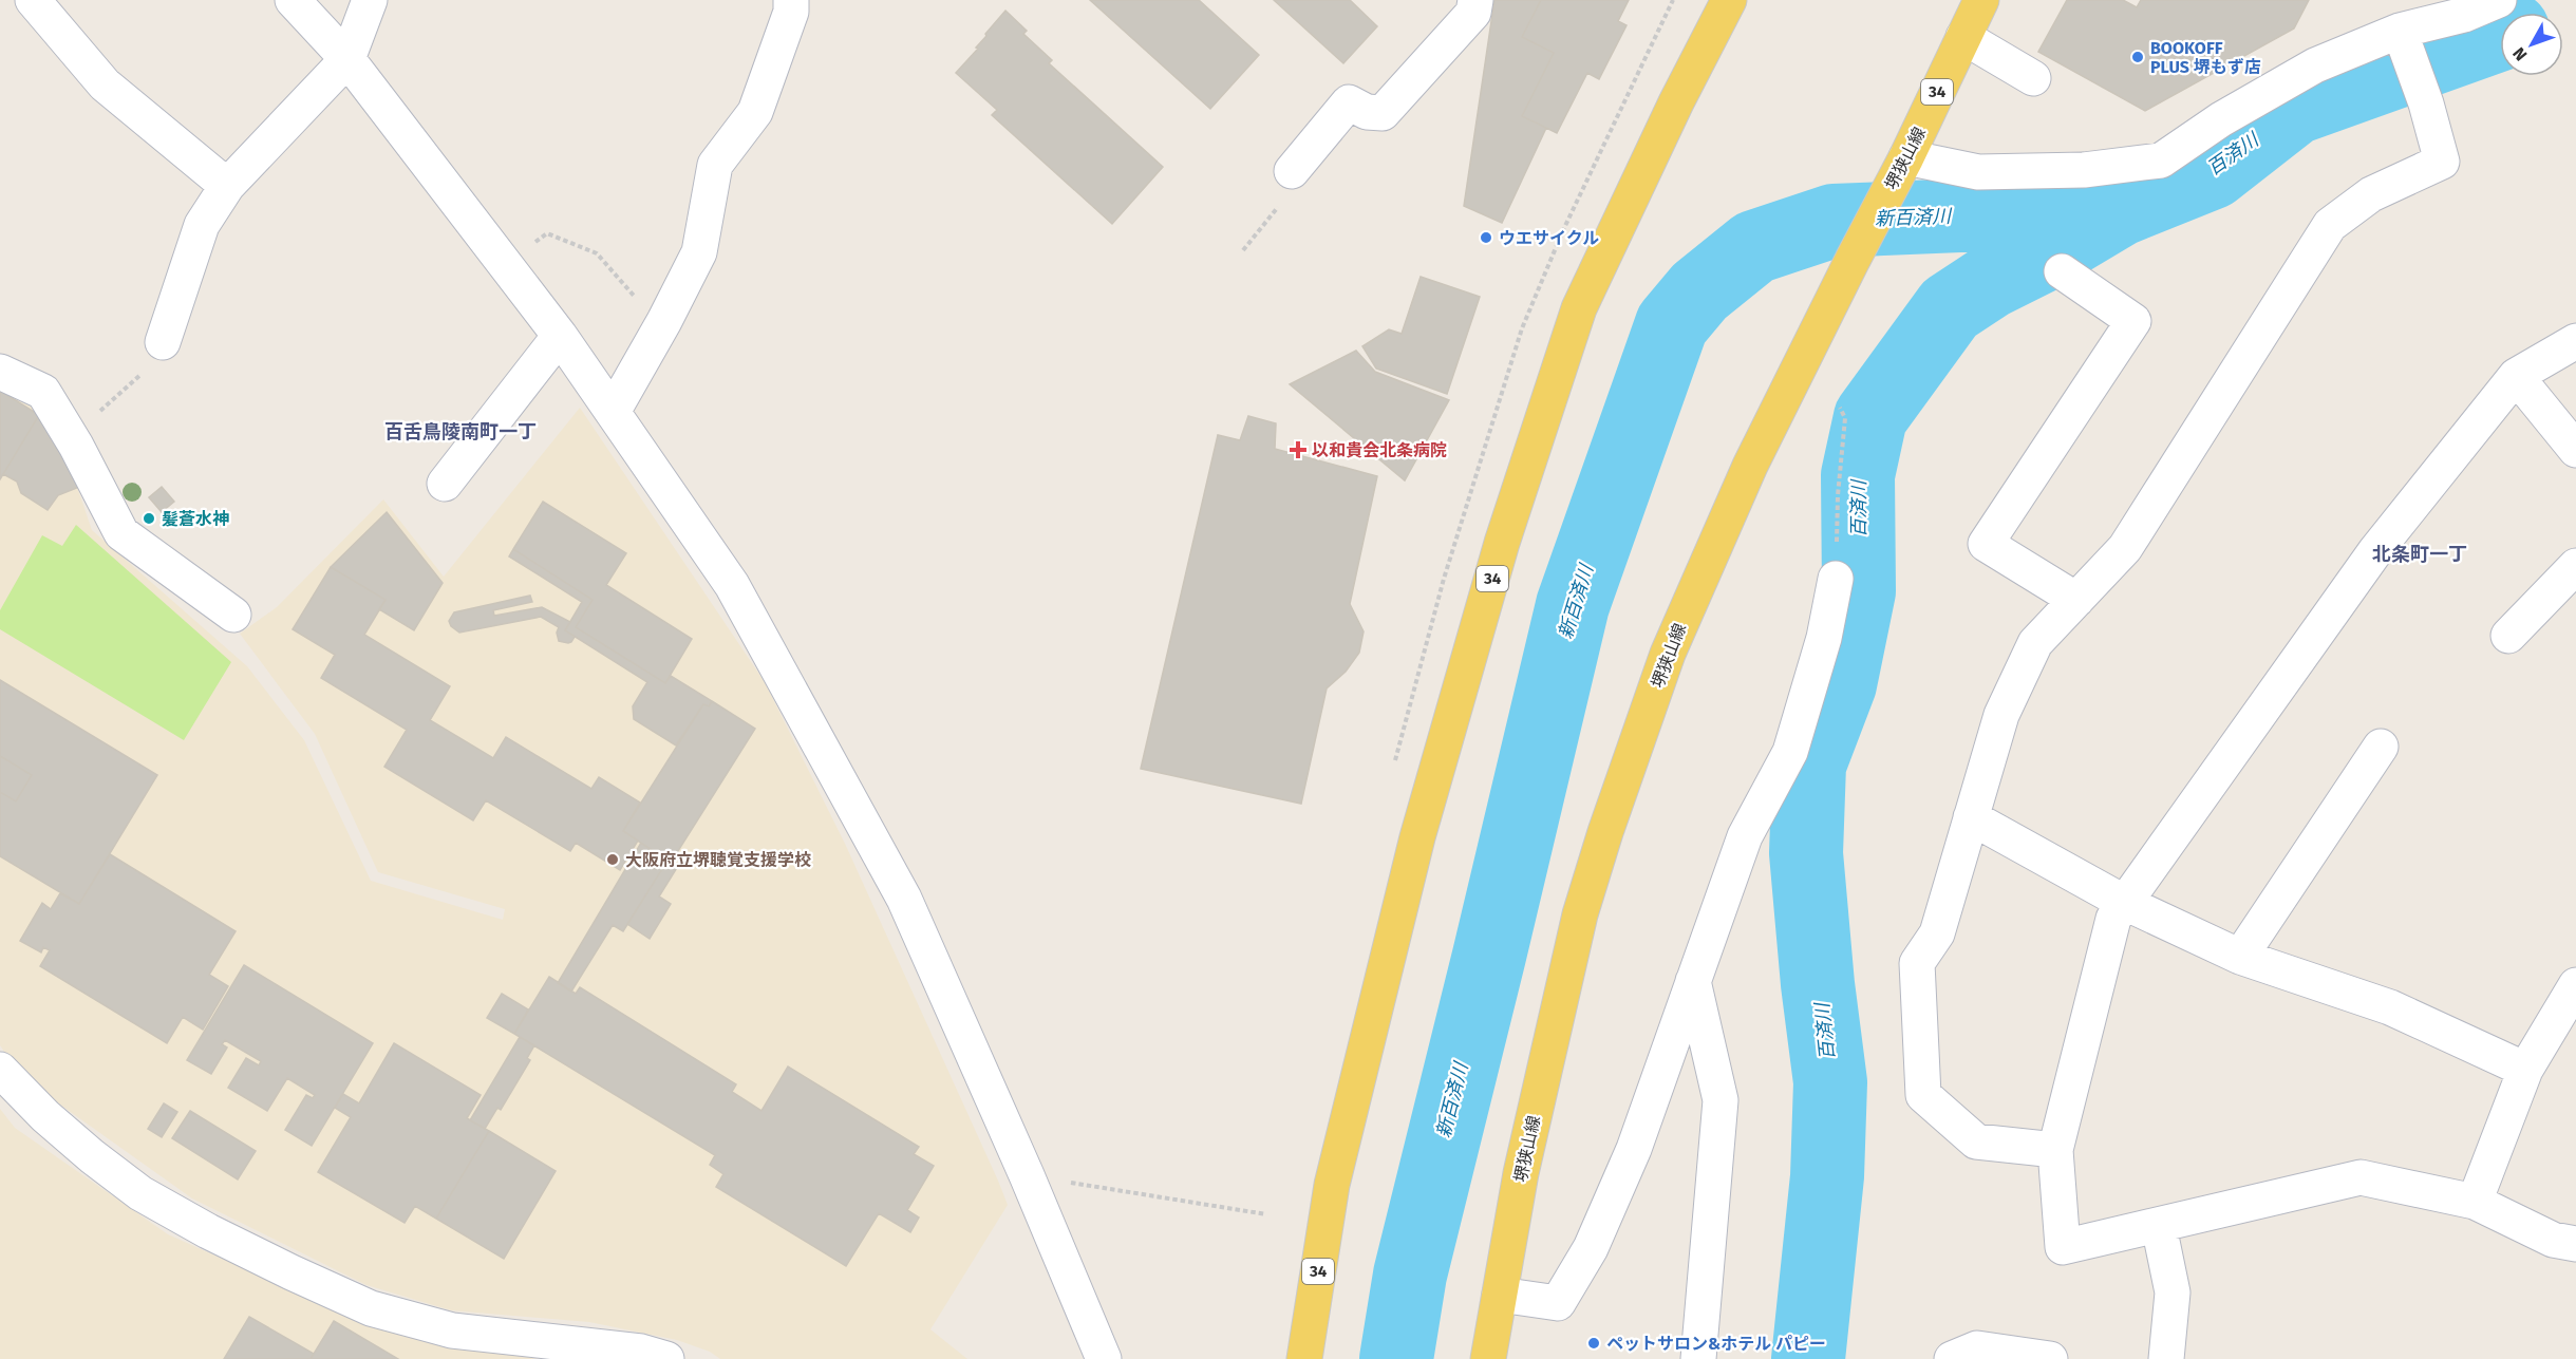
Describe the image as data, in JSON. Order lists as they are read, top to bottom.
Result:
{
  "streets": {
    "main road": ["34", "堺狭山線"]
  },
  "districts": ["百舌鳥陵南町一丁", "北条町一丁"],
  "water": ["百済川", "新百済川"],
  "places": {
    "other": [
      "BOOKOFF PLUS 堺もず店",
      "ウエサイクル",
      "髪蒼水神",
      "大阪府立堺聴覚支援学校",
      "ペットサロン&ホテル パピー"
    ],
    "health": ["以和貴会北条病院"]
  },
  "north": "bottom left"
}
